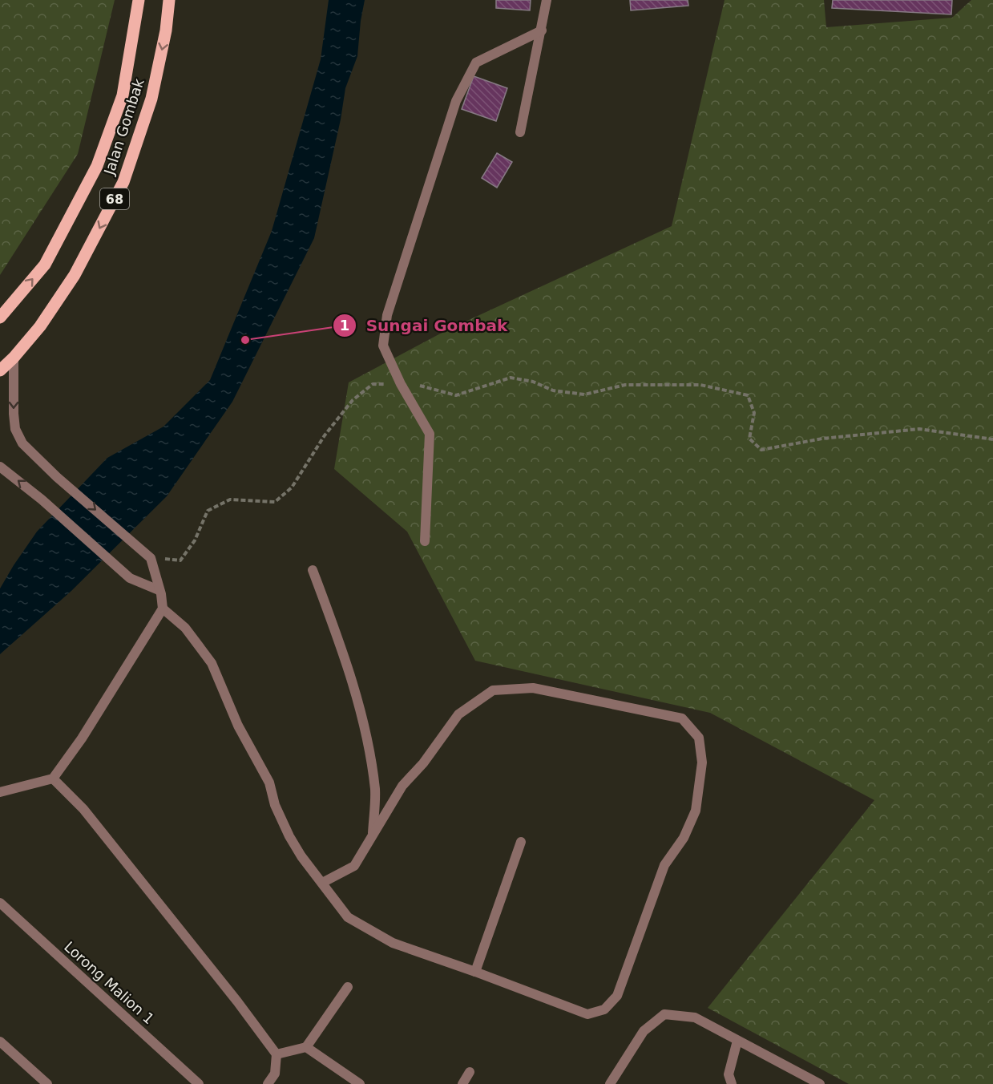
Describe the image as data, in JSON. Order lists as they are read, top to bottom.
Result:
{
  "streets": {
    "main road": ["Jalan Gombak", "68"],
    "street": ["Lorong Malion 1"]
  },
  "places": ["Sungai Gombak"]
}
